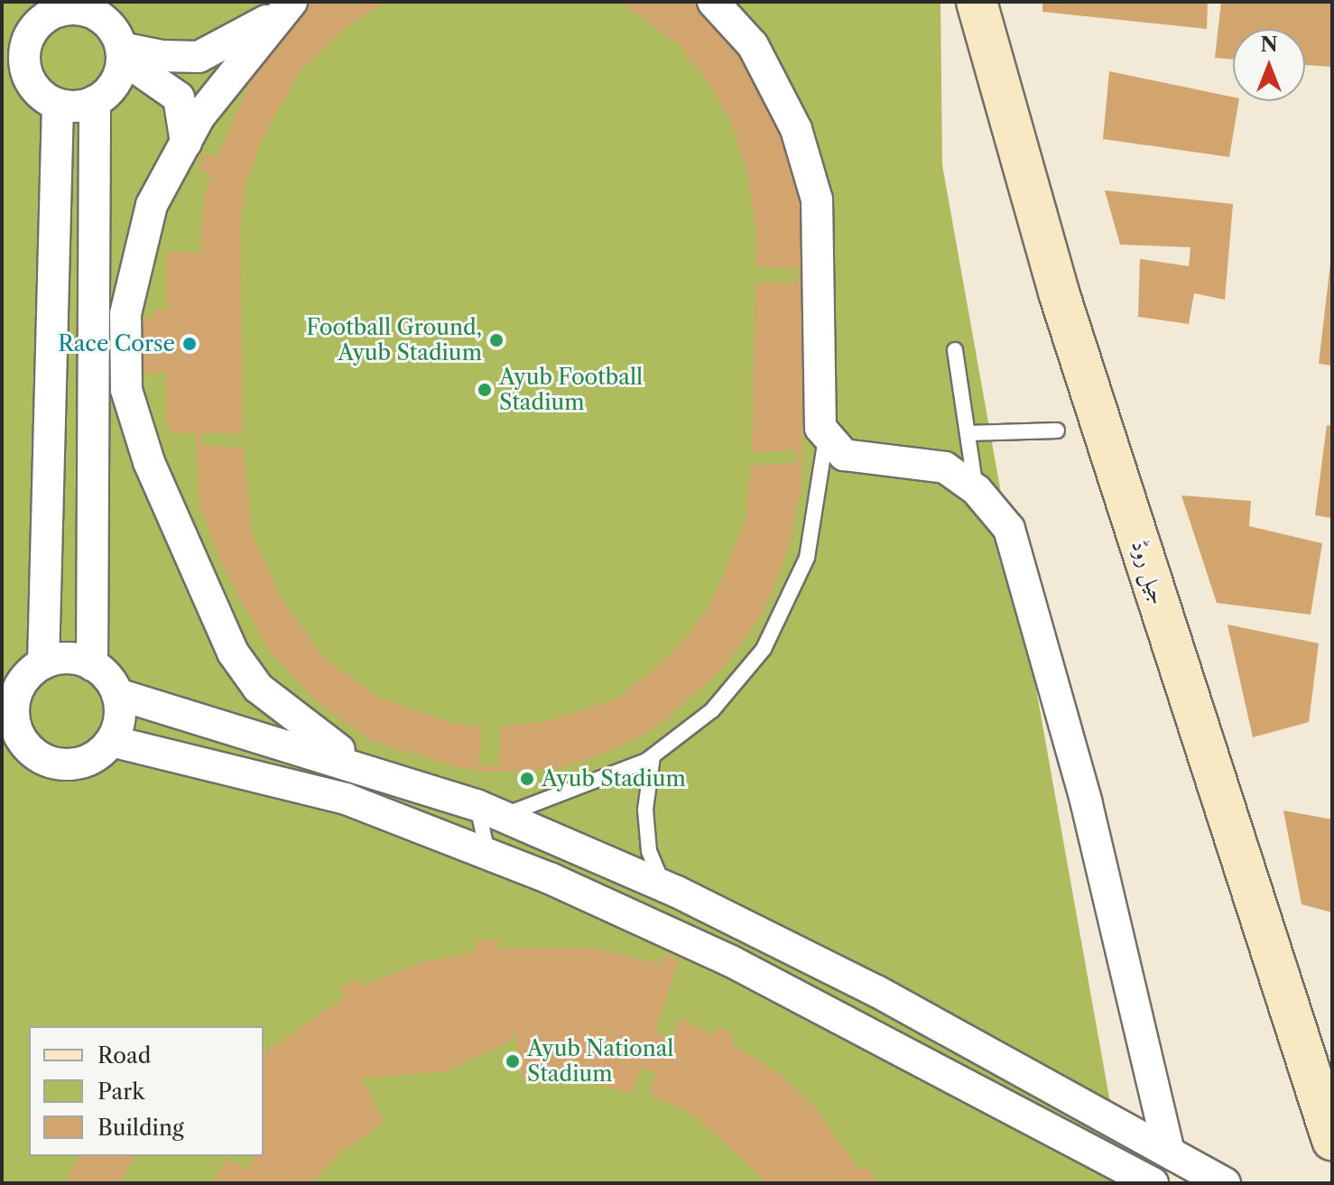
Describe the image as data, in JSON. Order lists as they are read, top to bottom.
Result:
{
  "streets": {
    "main road": ["جیل روڈ"]
  },
  "places": [
    "Football Ground, Ayub Stadium",
    "Race Corse",
    "Ayub Football Stadium",
    "Ayub Stadium",
    "Ayub National Stadium"
  ],
  "legend": ["Road", "Park", "Building"],
  "north": "top"
}
